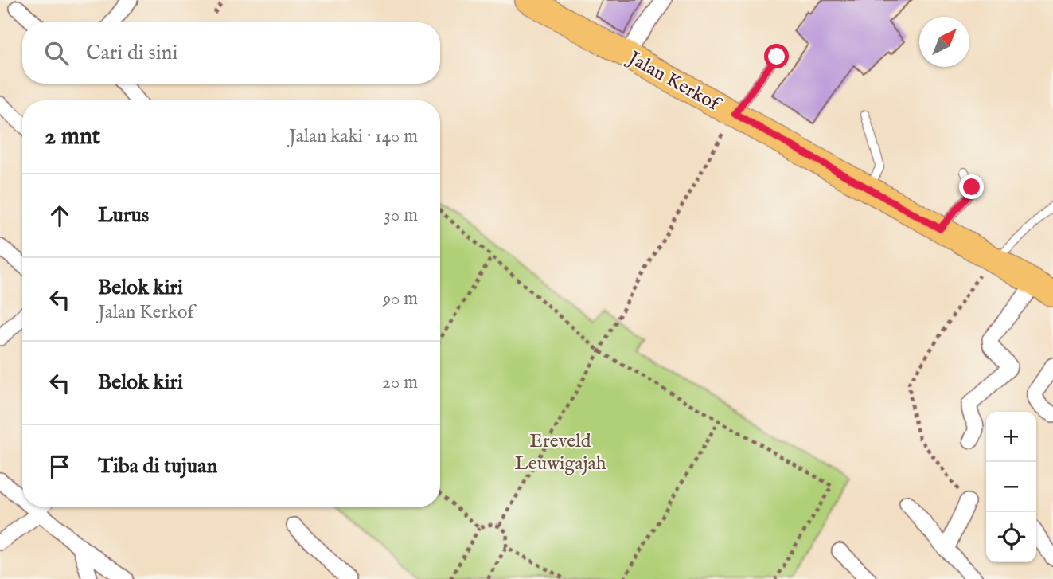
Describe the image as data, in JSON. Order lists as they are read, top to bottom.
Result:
{
  "streets": {
    "main road": ["Jalan Kerkof"]
  },
  "parks": ["Ereveld Leuwigajah"],
  "north": "top right",
  "page": {
    "search": "Cari di sini",
    "heading": ["2 mnt", "Jalan kaki · 140 m"],
    "list": [
      ["Lurus", "30 m"],
      ["Belok kiri", "Jalan Kerkof", "90 m"],
      ["Belok kiri", "20 m"],
      "Tiba di tujuan"
    ],
    "map_buttons": ["+", "−"]
  }
}
